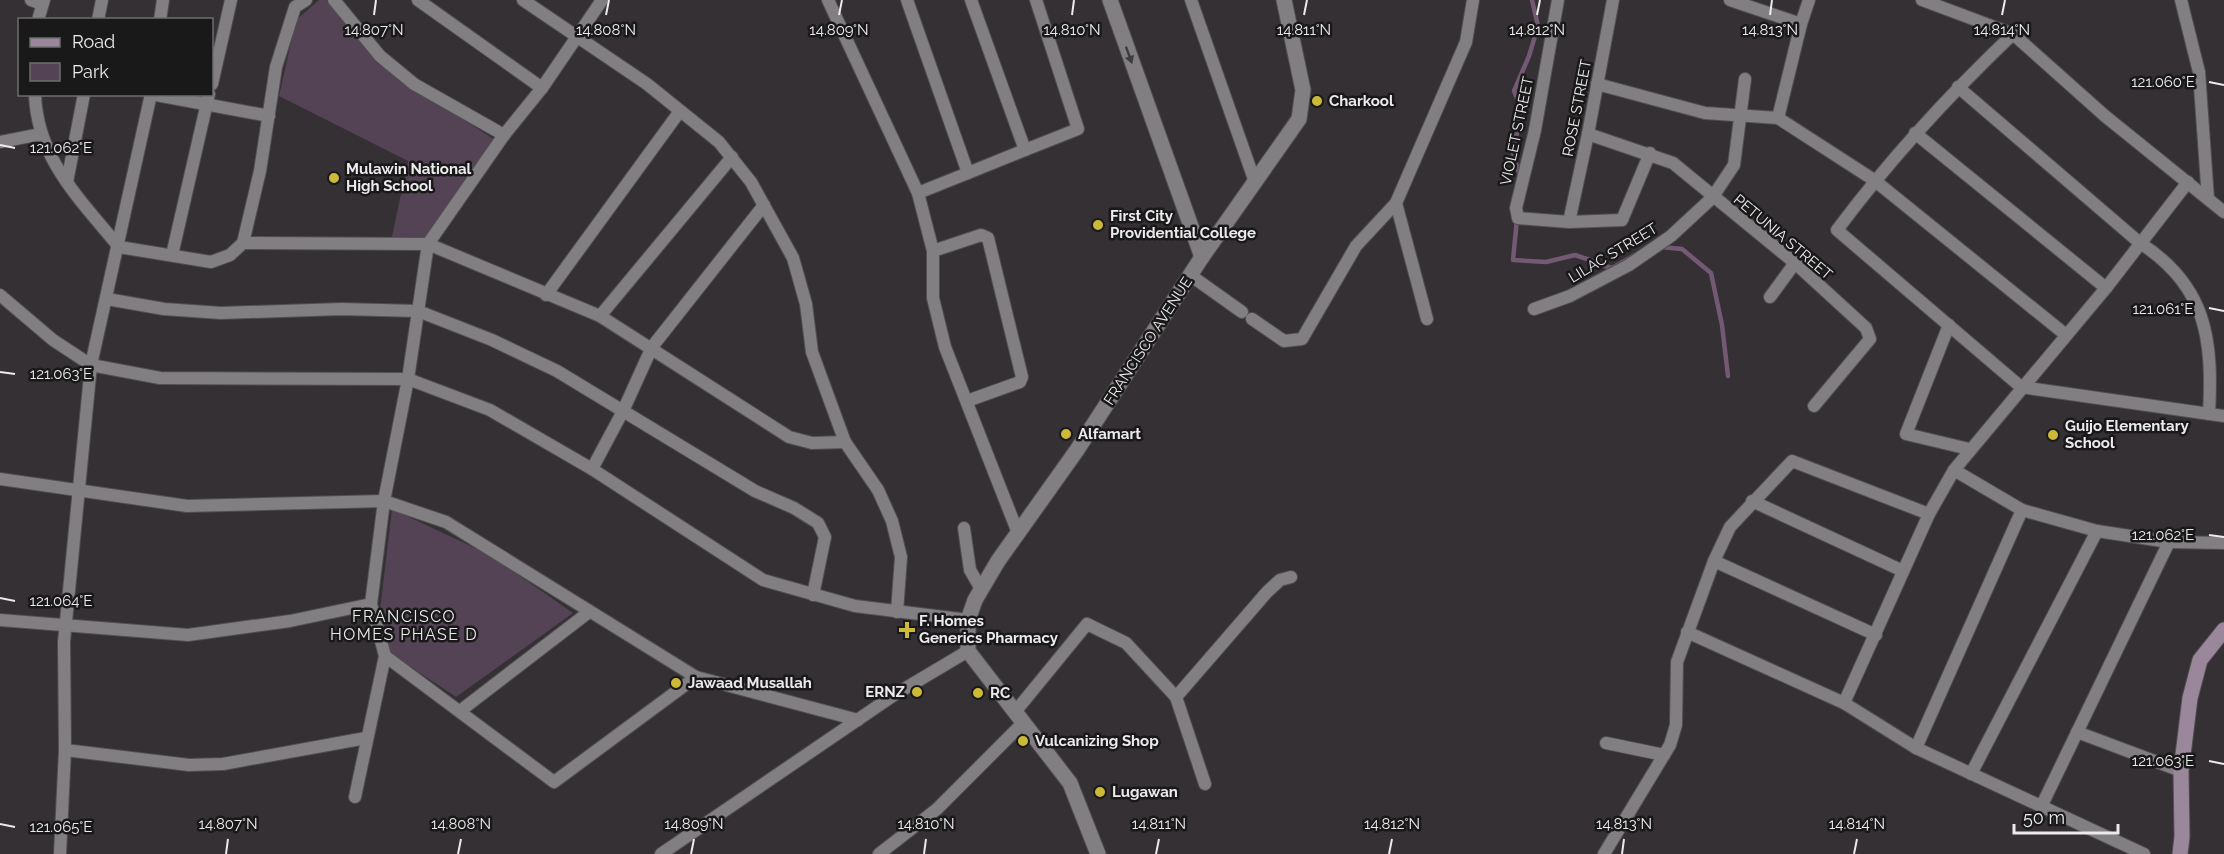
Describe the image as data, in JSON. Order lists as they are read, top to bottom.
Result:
{
  "streets": {
    "street": [
      "ROSE STREET",
      "VIOLET STREET",
      "PETUNIA STREET",
      "LILAC STREET",
      "FRANCISCO AVENUE"
    ]
  },
  "crossings": [
    ["ROSE STREET", "VIOLET STREET"],
    ["ROSE STREET", "PETUNIA STREET"],
    ["PETUNIA STREET", "LILAC STREET"]
  ],
  "districts": ["FRANCISCO HOMES PHASE D"],
  "places": {
    "other": [
      "Charkool",
      "Mulawin National High School",
      "First City Providential College",
      "Alfamart",
      "Guijo Elementary School",
      "Jawaad Musallah",
      "ERNZ",
      "RC",
      "Vulcanizing Shop",
      "Lugawan"
    ],
    "health": ["F. Homes Generics Pharmacy"]
  },
  "legend": ["Road", "Park"],
  "scale_bar": "50 m",
  "coordinates": [
    "14.807°N",
    "14.808°N",
    "14.809°N",
    "14.810°N",
    "14.811°N",
    "14.812°N",
    "14.813°N",
    "14.814°N",
    "121.060°E",
    "121.062°E",
    "121.061°E",
    "121.063°E",
    "121.064°E",
    "121.065°E"
  ]
}
